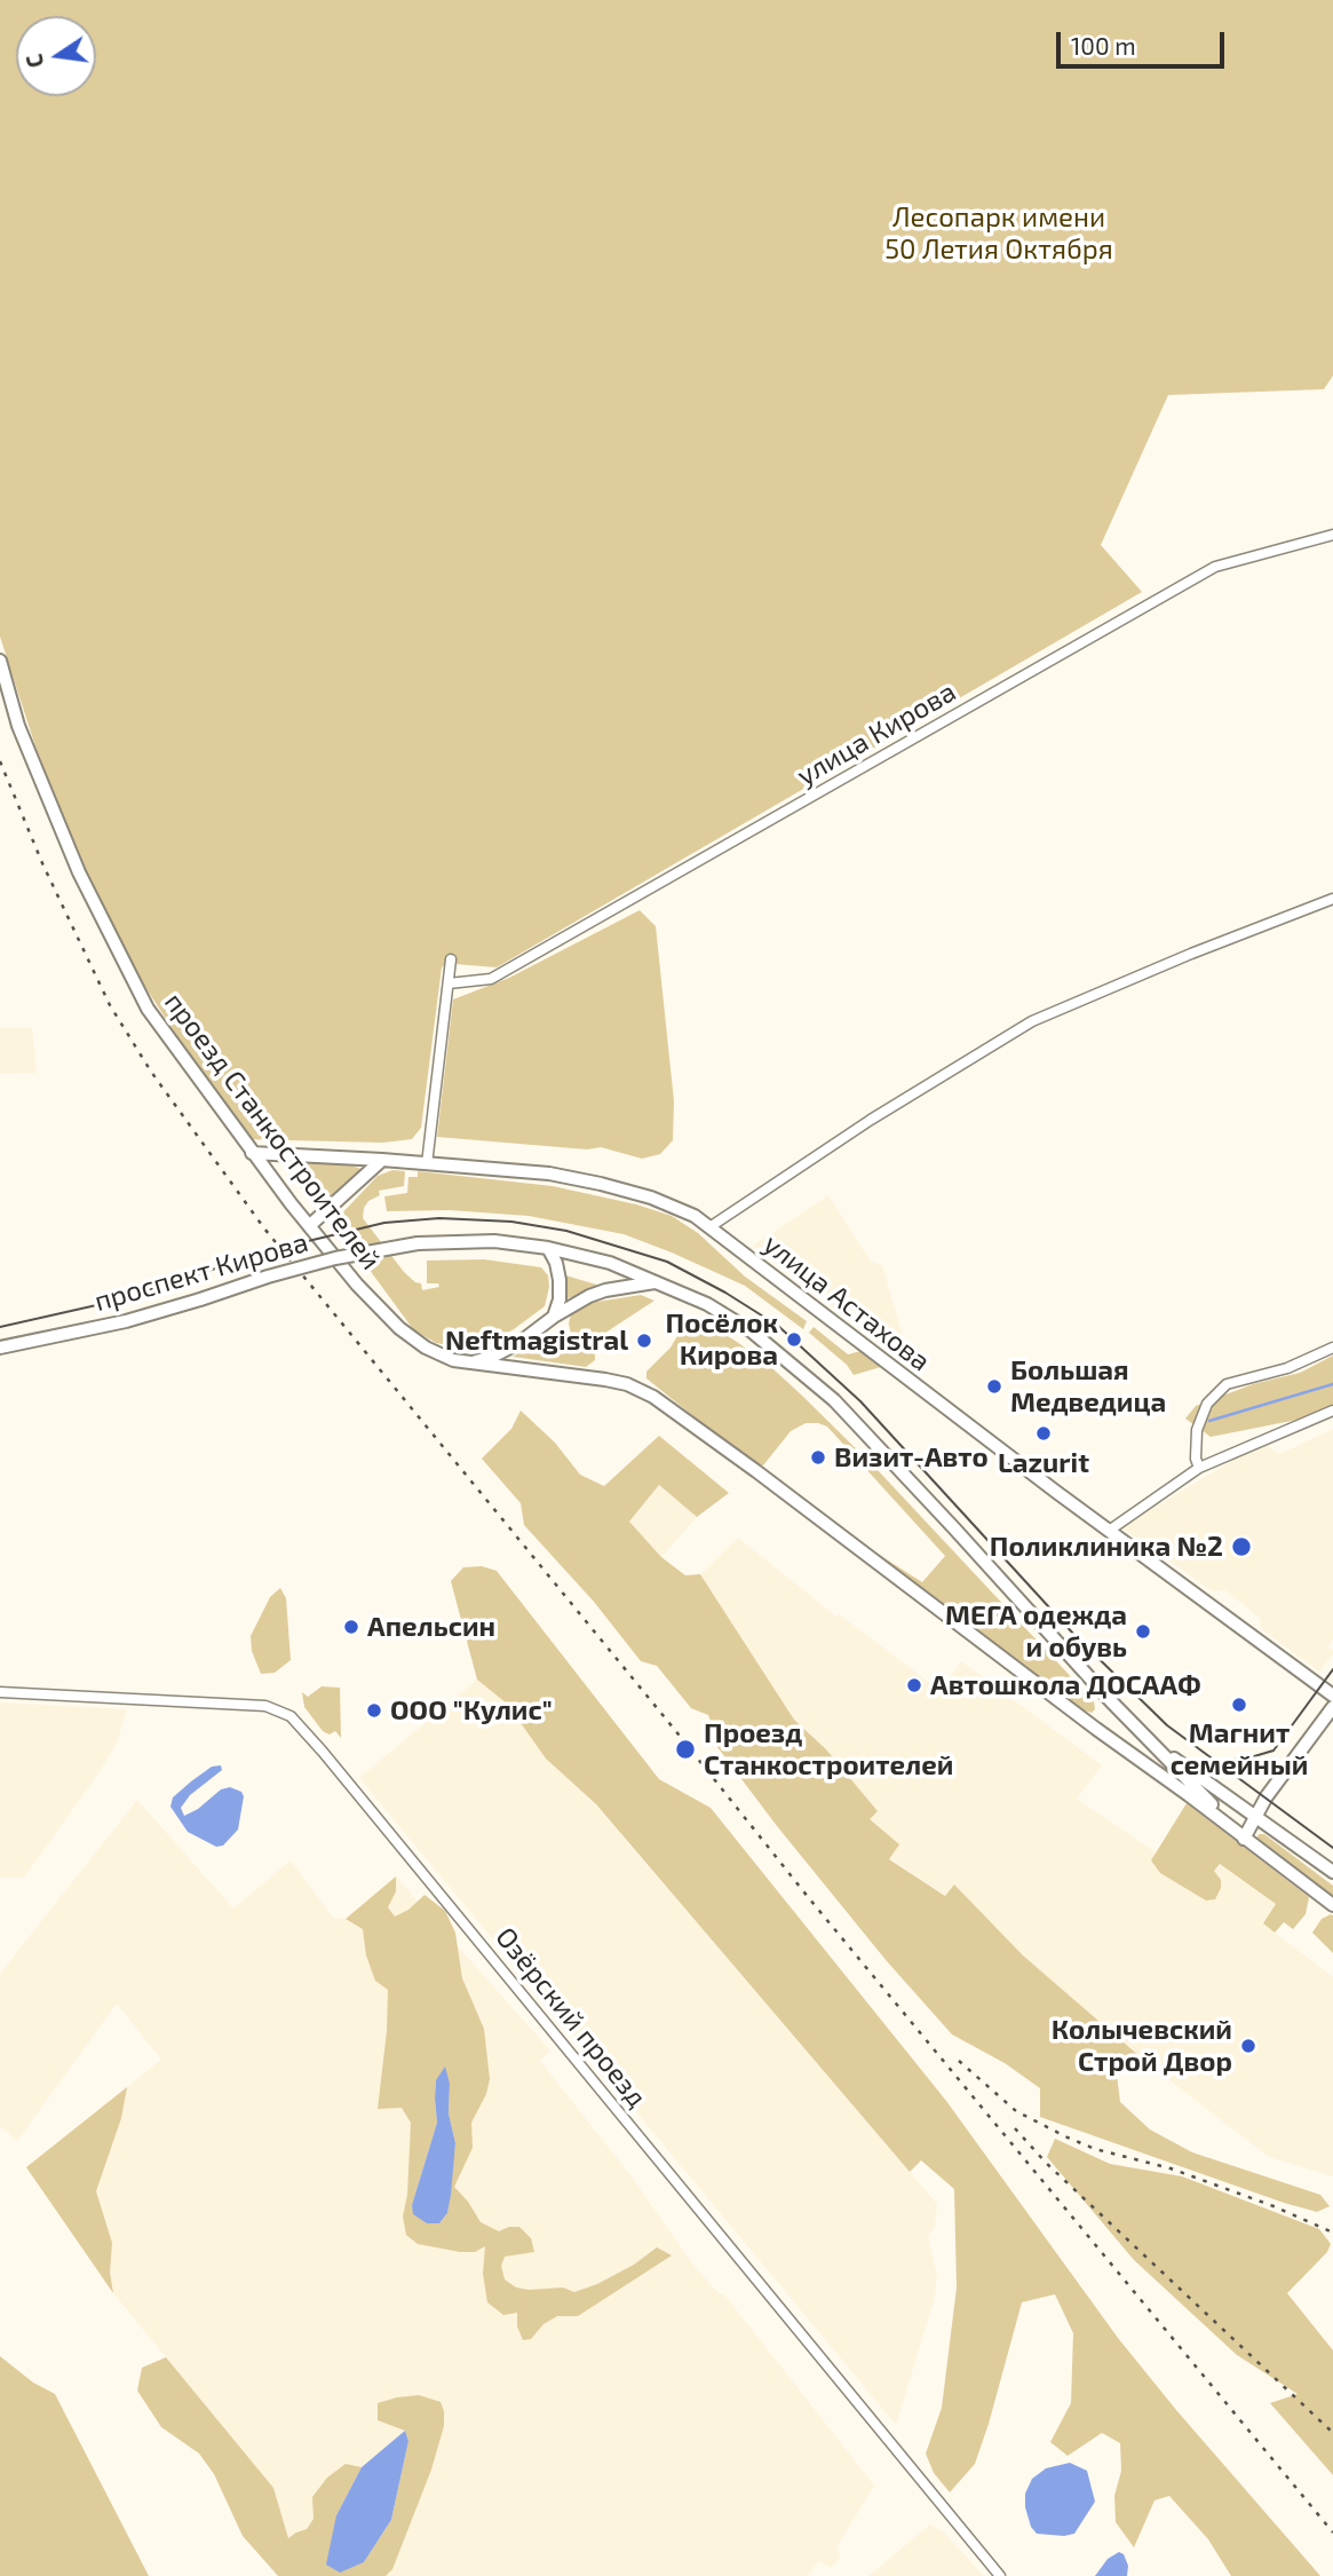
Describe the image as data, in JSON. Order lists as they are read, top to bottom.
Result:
{
  "streets": {
    "main road": ["проезд Станкостроителей", "проспект Кирова", "улица Астахова"],
    "street": ["улица Кирова", "Озёрский проезд"]
  },
  "crossings": [
    ["проезд Станкостроителей", "улица Астахова"]
  ],
  "parks": ["Лесопарк имени 50 Летия Октября"],
  "places": [
    "Посёлок Кирова",
    "Neftmagistral",
    "Большая Медведица",
    "Lazurit",
    "Визит-Авто",
    "Поликлиника №2",
    "Апельсин",
    "МЕГА одежда и обувь",
    "Автошкола ДОСААФ",
    "Магнит семейный",
    "ООО \"Кулис\"",
    "Проезд Станкостроителей",
    "Колычевский Строй Двор"
  ],
  "scale_bar": "100 m",
  "north": "left"
}
